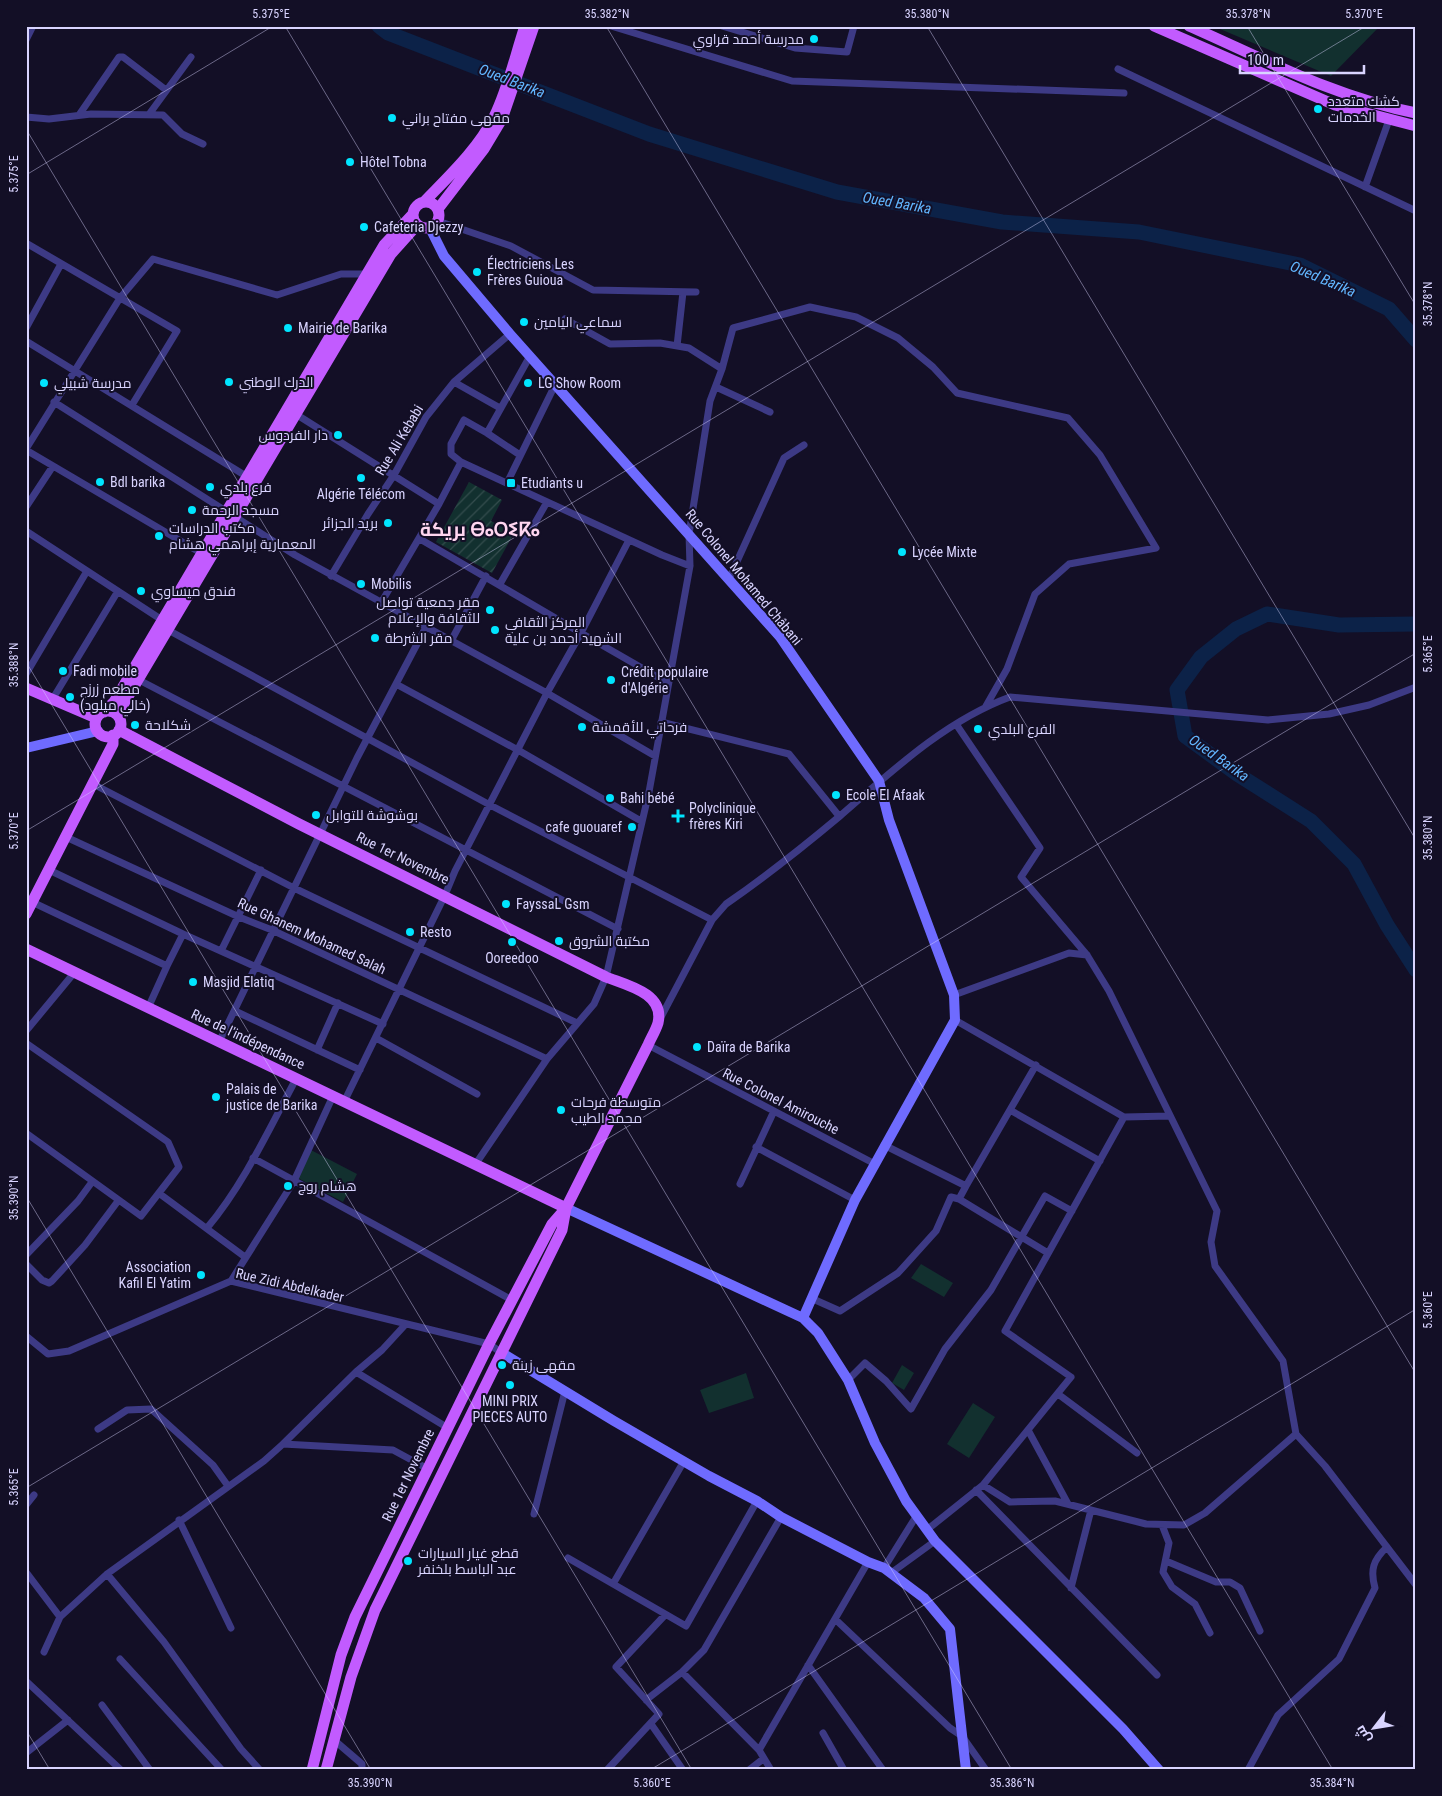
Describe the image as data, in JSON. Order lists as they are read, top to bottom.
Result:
{
  "streets": {
    "main road": ["Rue Colonel Mohamed Châbani", "Rue 1er Novembre", "Rue de l'indépendance"],
    "street": [
      "Rue Ali Kebabi",
      "Rue Ghanem Mohamed Salah",
      "Rue Colonel Amirouche",
      "Rue Zidi Abdelkader"
    ]
  },
  "crossings": [
    ["Rue Ali Kebabi", "Rue Colonel Mohamed Châbani"],
    ["Rue 1er Novembre", "Rue de l'indépendance"],
    ["Rue 1er Novembre", "Rue Zidi Abdelkader"]
  ],
  "districts": ["بريكة ⴱⴰⵔⵉⴽⴰ"],
  "water": ["Oued Barika"],
  "places": {
    "other": [
      "مدرسة أحمد قراوي",
      "كشك متعدد الخدمات",
      "مقهى مفتاح براني",
      "Hôtel Tobna",
      "Cafeteria Djezzy",
      "Électriciens Les Frères Guioua",
      "سماعي اليامين",
      "Mairie de Barika",
      "الدرك الوطني",
      "مدرسة شبيلي",
      "LG Show Room",
      "دار الفردوس",
      "Algérie Télécom",
      "Bdl barika",
      "فرع بلدي",
      "مسجد الرحمة",
      "بريد الجزائر",
      "مكتب الدراسات المعمارية إبراهمي هشام",
      "Lycée Mixte",
      "Mobilis",
      "فندق ميساوي",
      "مقر جمعية تواصل للثقافة والإعلام",
      "المركز الثقافي الشهيد أحمد بن علية",
      "مقر الشرطة",
      "Fadi mobile",
      "Crédit populaire d'Algérie",
      "مطعم زرزح (خالي ميلود)",
      "شكلاحة",
      "فرحاتي للأقمشة",
      "الفرع البلدي",
      "Ecole El Afaak",
      "Bahi bébé",
      "بوشوشة للتوابل",
      "cafe guouaref",
      "FayssaL Gsm",
      "Resto",
      "مكتبة الشروق",
      "Ooreedoo",
      "Masjid Elatiq",
      "Daïra de Barika",
      "Palais de justice de Barika",
      "متوسطة فرحات محمد الطيب",
      "هشام روج",
      "Association Kafil El Yatim",
      "مقهى زينة",
      "MINI PRIX PIECES AUTO",
      "قطع غيار السيارات عبد الباسط بلخنفر"
    ],
    "transit": ["Etudiants u"],
    "health": ["Polyclinique frères Kiri"]
  },
  "scale_bar": "100 m",
  "north": "bottom left",
  "coordinates": [
    "5.375°E",
    "35.382°N",
    "35.380°N",
    "35.378°N",
    "5.370°E",
    "5.365°E",
    "35.388°N",
    "35.390°N",
    "5.360°E",
    "35.386°N",
    "35.384°N"
  ]
}
